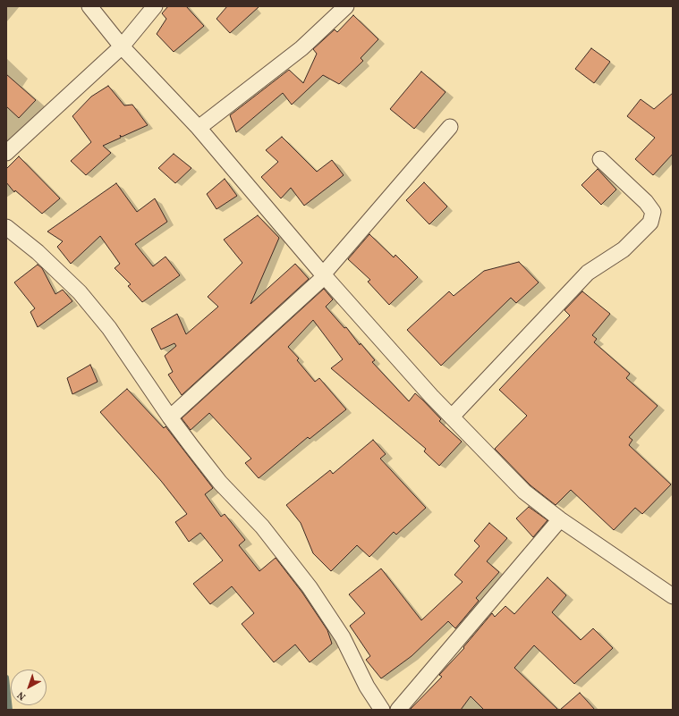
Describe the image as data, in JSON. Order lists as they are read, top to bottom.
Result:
{
  "north": "bottom left"
}
